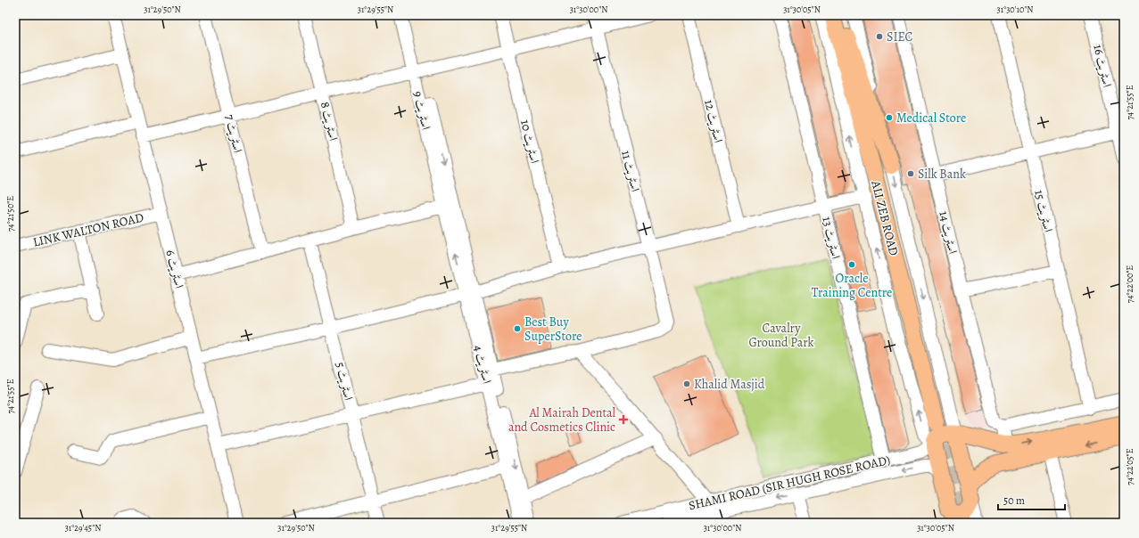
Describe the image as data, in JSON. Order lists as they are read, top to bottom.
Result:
{
  "streets": {
    "main road": ["ALI ZEB ROAD"],
    "street": [
      "اسٹریٹ 16",
      "اسٹریٹ 9",
      "اسٹریٹ 8",
      "اسٹریٹ 12",
      "اسٹریٹ 7",
      "اسٹریٹ 10",
      "اسٹریٹ 11",
      "اسٹریٹ 15",
      "LINK WALTON ROAD",
      "اسٹریٹ 14",
      "اسٹریٹ 13",
      "اسٹریٹ 6",
      "اسٹریٹ 4",
      "اسٹریٹ 5",
      "SHAMI ROAD (SIR HUGH ROSE ROAD)"
    ]
  },
  "crossings": [
    ["LINK WALTON ROAD", "اسٹریٹ 6"],
    ["اسٹریٹ 13", "SHAMI ROAD (SIR HUGH ROSE ROAD)"]
  ],
  "parks": ["Cavalry Ground Park"],
  "places": {
    "other": [
      "SIEC",
      "Medical Store",
      "Silk Bank",
      "Oracle Training Centre",
      "Best Buy SuperStore",
      "Khalid Masjid"
    ],
    "health": ["Al Mairah Dental and Cosmetics Clinic"]
  },
  "scale_bar": "50 m",
  "coordinates": [
    "31°29'50\"N",
    "31°29'55\"N",
    "31°30'00\"N",
    "31°30'05\"N",
    "31°30'10\"N",
    "74°21'55\"E",
    "74°21'50\"E",
    "74°22'00\"E",
    "74°22'05\"E",
    "31°29'45\"N"
  ]
}
